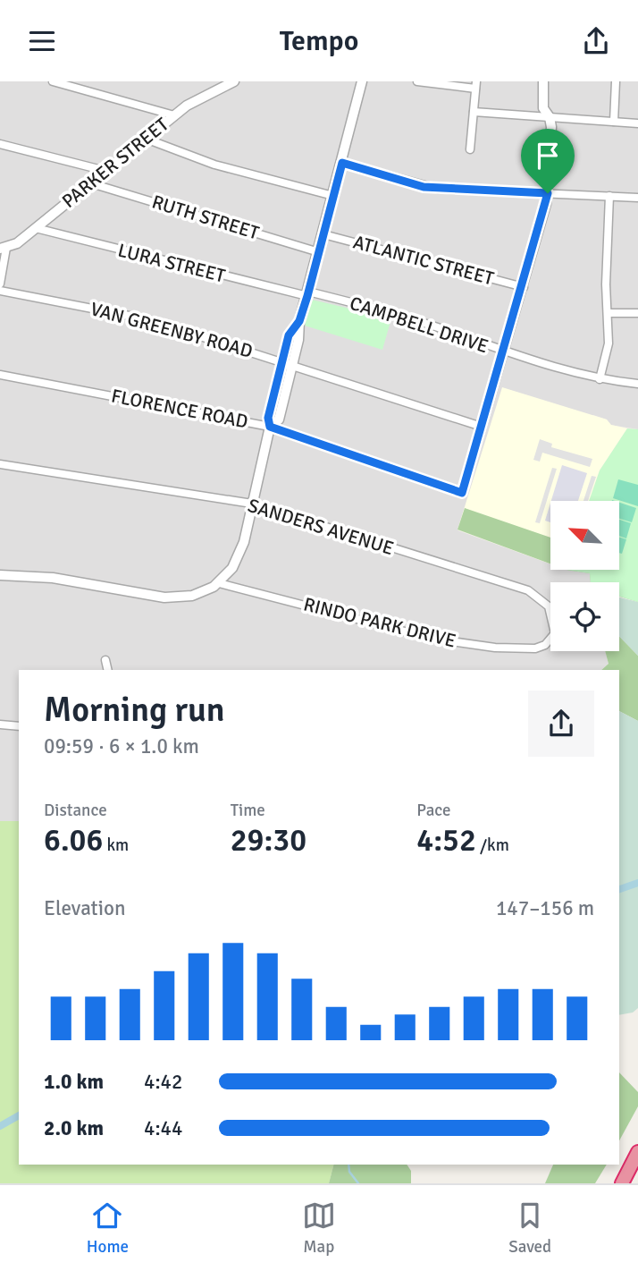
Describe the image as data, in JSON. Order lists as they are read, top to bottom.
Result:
{
  "streets": {
    "street": [
      "PARKER STREET",
      "RUTH STREET",
      "ATLANTIC STREET",
      "LURA STREET",
      "CAMPBELL DRIVE",
      "VAN GREENBY ROAD",
      "FLORENCE ROAD",
      "SANDERS AVENUE",
      "RINDO PARK DRIVE"
    ]
  },
  "crossings": [
    ["PARKER STREET", "RUTH STREET"],
    ["PARKER STREET", "LURA STREET"],
    ["LURA STREET", "CAMPBELL DRIVE"],
    ["VAN GREENBY ROAD", "FLORENCE ROAD"],
    ["SANDERS AVENUE", "RINDO PARK DRIVE"]
  ],
  "north": "top left",
  "page": {
    "header": "Tempo",
    "heading": ["Morning run", "09:59 · 6 × 1.0 km"],
    "stats": [
      ["Distance", "6.06 km"],
      ["Time", "29:30"],
      ["Pace", "4:52 /km"]
    ],
    "chart": ["Elevation", "147–156 m"],
    "list": [
      {
        "name": "1.0 km",
        "note": "4:42"
      },
      {
        "name": "2.0 km",
        "note": "4:44"
      }
    ],
    "tabs": ["Home", "Map", "Saved"]
  }
}
